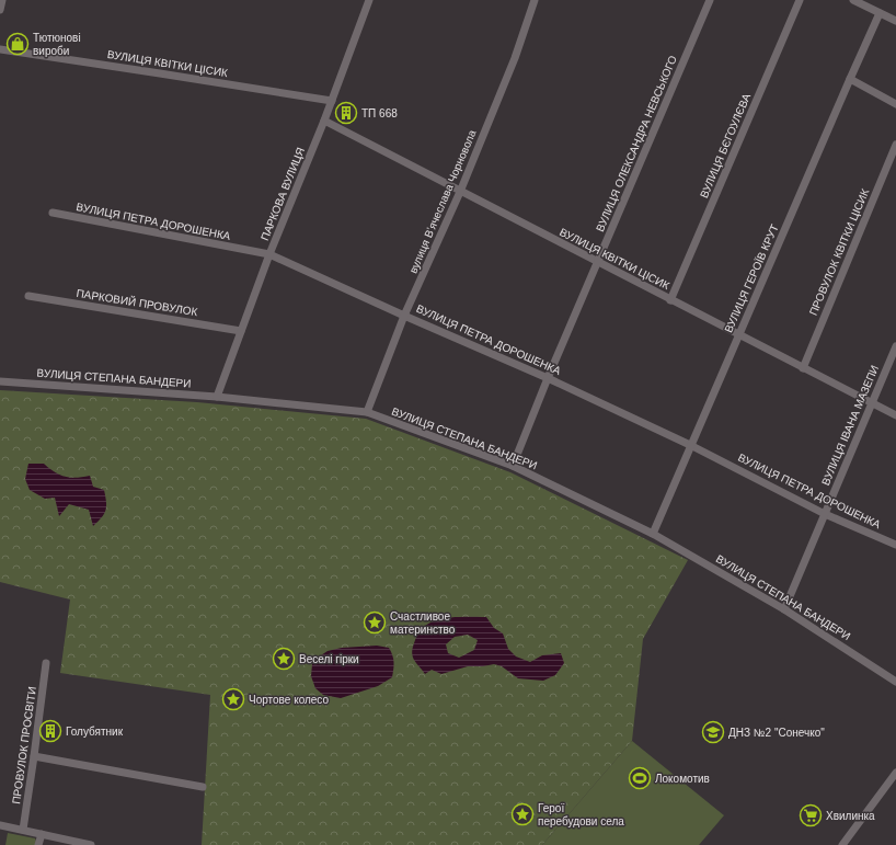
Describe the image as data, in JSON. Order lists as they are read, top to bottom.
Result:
{
  "streets": {
    "street": [
      "ВУЛИЦЯ КВІТКИ ЦІСИК",
      "ВУЛИЦЯ ОЛЕКСАНДРА НЕВСЬКОГО",
      "ВУЛИЦЯ БЄГОУЛЄВА",
      "ПАРКОВА ВУЛИЦЯ",
      "вулиця Вʼячеслава Чорновола",
      "ВУЛИЦЯ ПЕТРА ДОРОШЕНКА",
      "ПРОВУЛОК КВІТКИ ЦІСИК",
      "ВУЛИЦЯ ГЕРОЇВ КРУТ",
      "ПАРКОВИЙ ПРОВУЛОК",
      "ВУЛИЦЯ СТЕПАНА БАНДЕРИ",
      "ВУЛИЦЯ ІВАНА МАЗЕПИ",
      "ПРОВУЛОК ПРОСВІТИ"
    ]
  },
  "crossings": [
    ["ВУЛИЦЯ КВІТКИ ЦІСИК", "ВУЛИЦЯ ОЛЕКСАНДРА НЕВСЬКОГО"],
    ["ВУЛИЦЯ КВІТКИ ЦІСИК", "ВУЛИЦЯ БЄГОУЛЄВА"],
    ["ВУЛИЦЯ КВІТКИ ЦІСИК", "ПАРКОВА ВУЛИЦЯ"],
    ["ВУЛИЦЯ КВІТКИ ЦІСИК", "вулиця Вʼячеслава Чорновола"],
    ["ВУЛИЦЯ КВІТКИ ЦІСИК", "ПРОВУЛОК КВІТКИ ЦІСИК"],
    ["ВУЛИЦЯ КВІТКИ ЦІСИК", "ВУЛИЦЯ ГЕРОЇВ КРУТ"],
    ["ВУЛИЦЯ КВІТКИ ЦІСИК", "ВУЛИЦЯ ІВАНА МАЗЕПИ"],
    ["ВУЛИЦЯ ОЛЕКСАНДРА НЕВСЬКОГО", "ВУЛИЦЯ ПЕТРА ДОРОШЕНКА"],
    ["ВУЛИЦЯ ОЛЕКСАНДРА НЕВСЬКОГО", "ВУЛИЦЯ СТЕПАНА БАНДЕРИ"],
    ["ПАРКОВА ВУЛИЦЯ", "ВУЛИЦЯ ПЕТРА ДОРОШЕНКА"],
    ["ПАРКОВА ВУЛИЦЯ", "ПАРКОВИЙ ПРОВУЛОК"],
    ["ПАРКОВА ВУЛИЦЯ", "ВУЛИЦЯ СТЕПАНА БАНДЕРИ"],
    ["вулиця Вʼячеслава Чорновола", "ВУЛИЦЯ ПЕТРА ДОРОШЕНКА"],
    ["вулиця Вʼячеслава Чорновола", "ВУЛИЦЯ СТЕПАНА БАНДЕРИ"],
    ["ВУЛИЦЯ ПЕТРА ДОРОШЕНКА", "ВУЛИЦЯ ГЕРОЇВ КРУТ"],
    ["ВУЛИЦЯ ПЕТРА ДОРОШЕНКА", "ВУЛИЦЯ ІВАНА МАЗЕПИ"],
    ["ВУЛИЦЯ ГЕРОЇВ КРУТ", "ВУЛИЦЯ СТЕПАНА БАНДЕРИ"],
    ["ВУЛИЦЯ СТЕПАНА БАНДЕРИ", "ВУЛИЦЯ ІВАНА МАЗЕПИ"]
  ],
  "places": {
    "shop": ["Тютюнові вироби"],
    "building": ["ТП 668", "Голубятник"],
    "place": [
      "Счастливое материнство",
      "Веселі гірки",
      "Чортове колесо",
      "Герої перебудови села"
    ],
    "school or university": ["ДНЗ №2 \"Сонечко\""],
    "sports": ["Локомотив"],
    "supermarket": ["Хвилинка"]
  }
}
